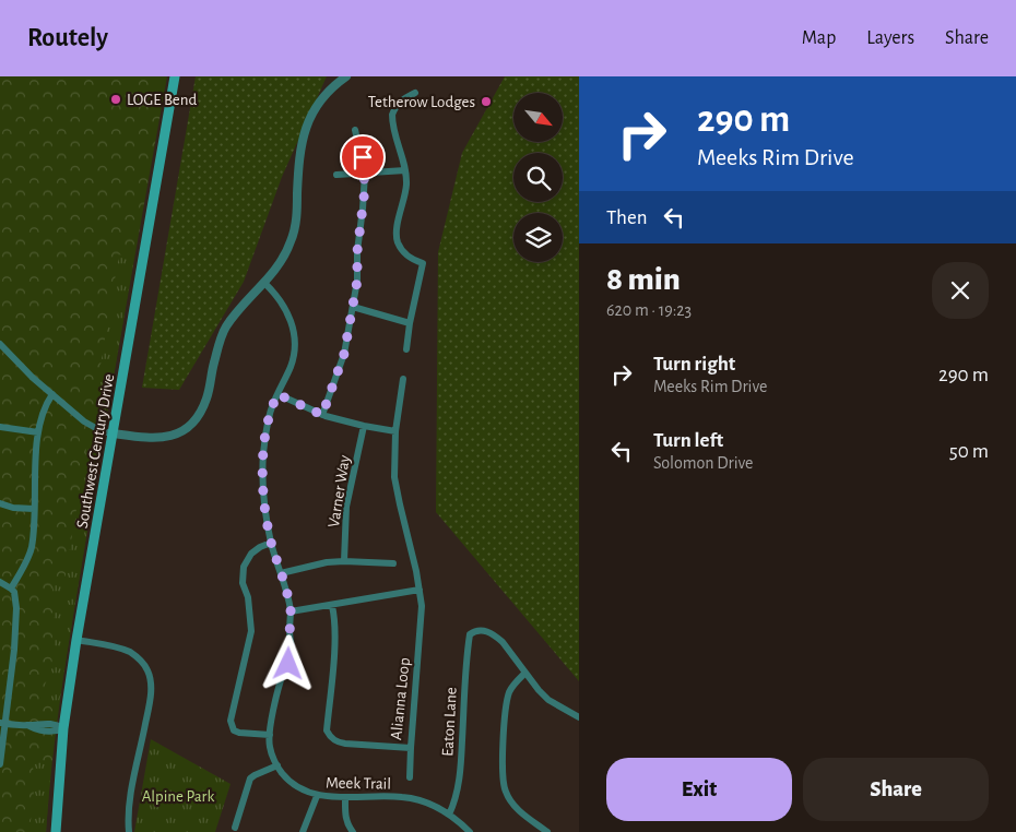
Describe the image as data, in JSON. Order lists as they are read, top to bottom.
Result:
{
  "streets": {
    "main road": ["Southwest Century Drive"],
    "street": [
      "Varner Way",
      "Alianna Loop",
      "Eaton Lane",
      "Meek Trail"
    ]
  },
  "crossings": [
    ["Eaton Lane", "Meek Trail"]
  ],
  "parks": ["Alpine Park"],
  "places": ["LOGE Bend", "Tetherow Lodges"],
  "north": "bottom right",
  "page": {
    "header": "Routely",
    "nav": ["Map", "Layers", "Share"],
    "turn": ["290 m", "Meeks Rim Drive"],
    "then": "Then",
    "heading": ["8 min", "620 m · 19:23"],
    "list": [
      {
        "name": "Turn right",
        "note": "Meeks Rim Drive",
        "value": "290 m"
      },
      {
        "name": "Turn left",
        "note": "Solomon Drive",
        "value": "50 m"
      }
    ],
    "buttons": ["Exit", "Share"]
  }
}
